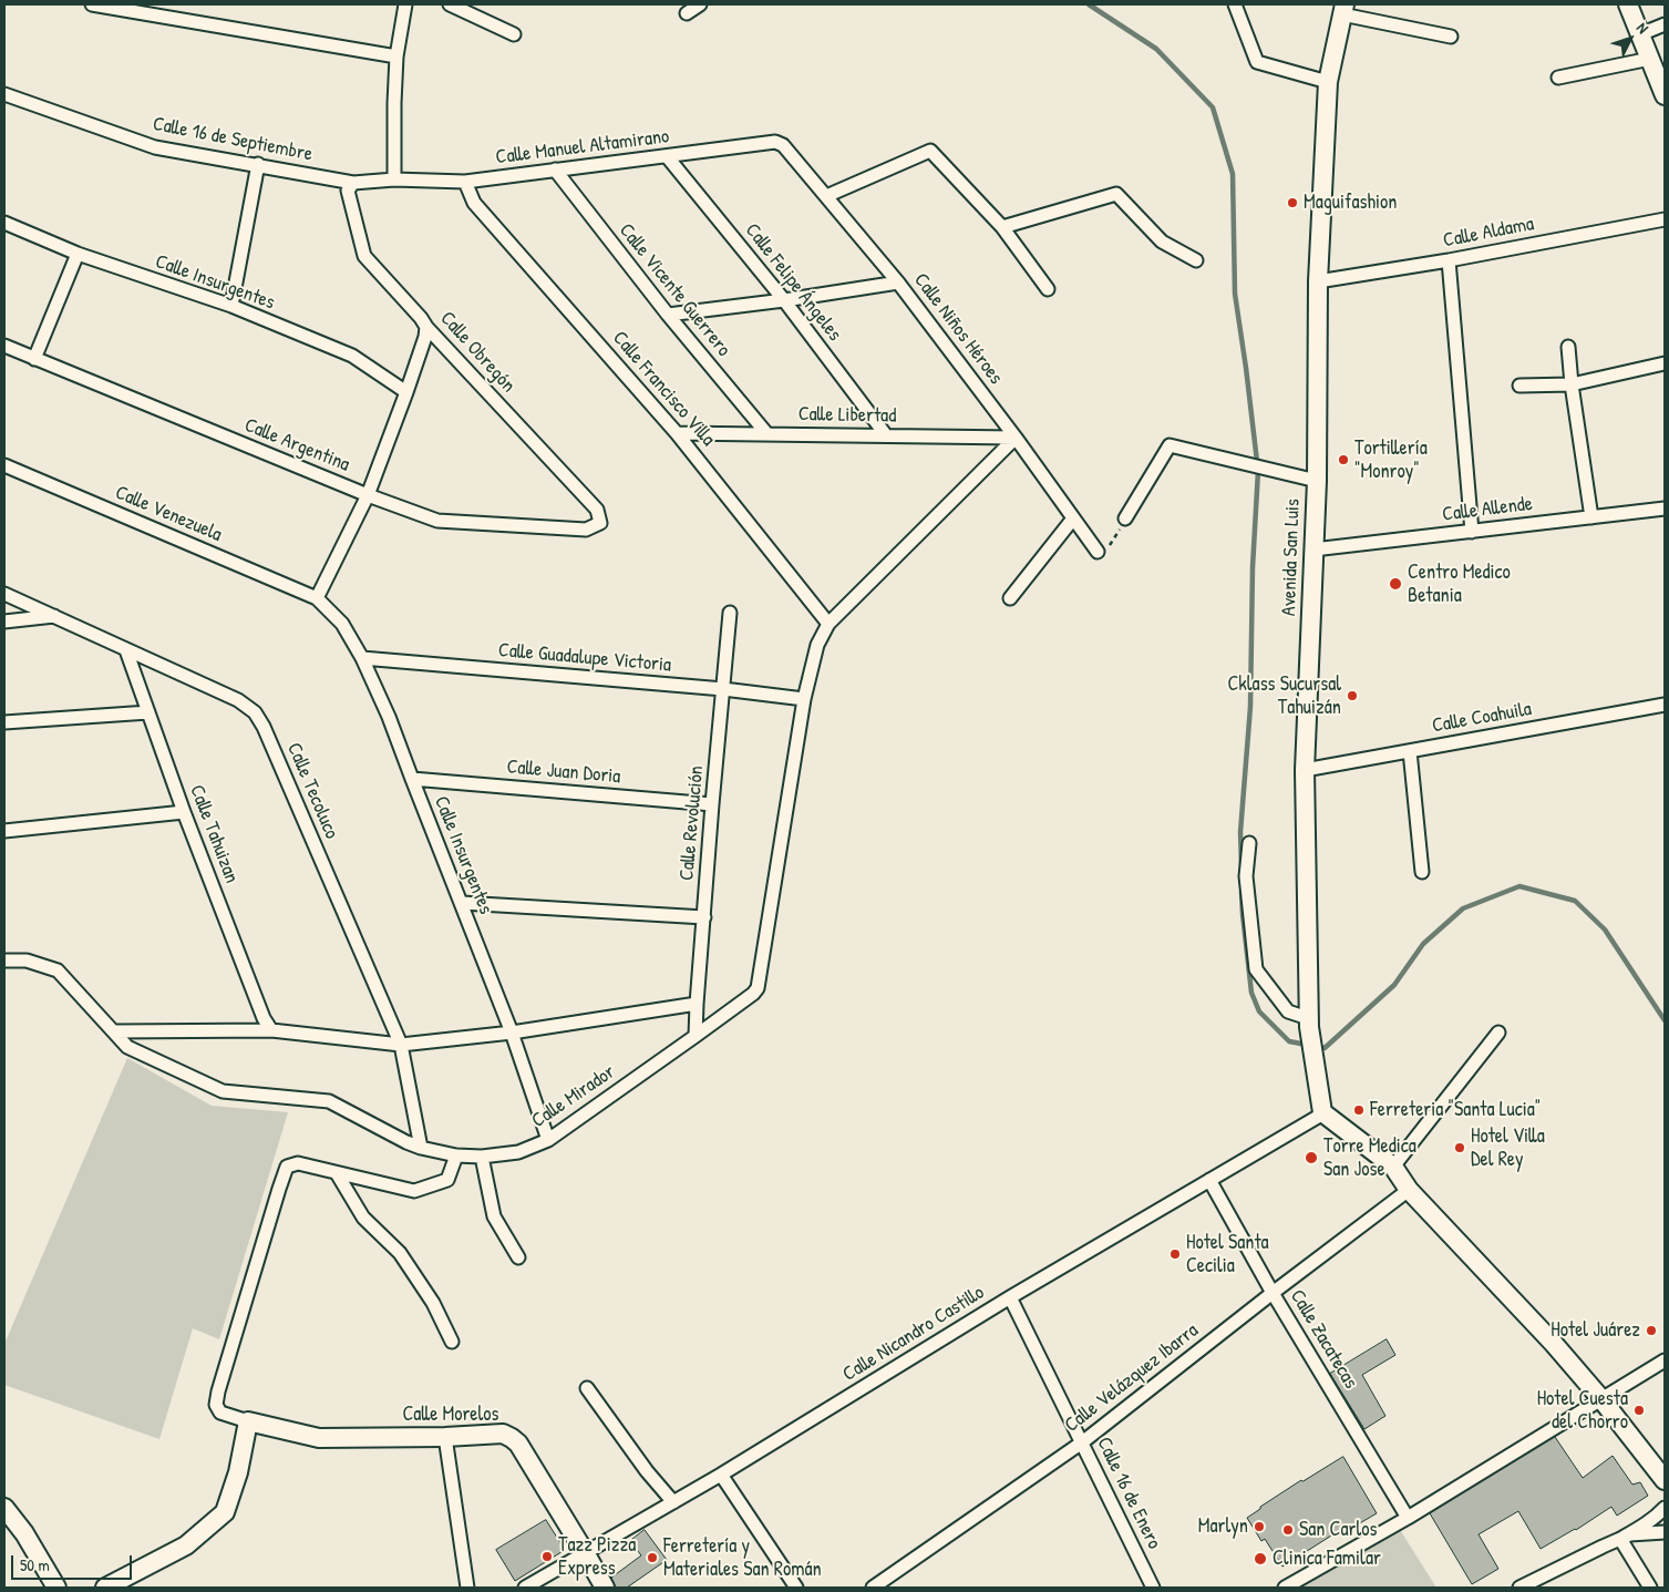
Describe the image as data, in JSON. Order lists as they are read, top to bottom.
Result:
{
  "streets": {
    "street": [
      "Calle 16 de Septiembre",
      "Calle Manuel Altamirano",
      "Calle Aldama",
      "Calle Insurgentes",
      "Calle Felipe Ángeles",
      "Calle Vicente Guerrero",
      "Calle Niños Héroes",
      "Calle Obregón",
      "Calle Francisco Villa",
      "Calle Libertad",
      "Calle Argentina",
      "Calle Allende",
      "Calle Venezuela",
      "Avenida San Luis",
      "Calle Guadalupe Victoria",
      "Calle Coahuila",
      "Calle Juan Doria",
      "Calle Tecoluco",
      "Calle Revolución",
      "Calle Tahuizan",
      "Calle Mirador",
      "Calle Nicandro Castillo",
      "Calle Zacatecas",
      "Calle Velázquez Ibarra",
      "Calle Morelos",
      "Calle 16 de Enero"
    ]
  },
  "crossings": [
    ["Calle 16 de Septiembre", "Calle Manuel Altamirano"],
    ["Calle 16 de Septiembre", "Calle Obregón"],
    ["Calle Manuel Altamirano", "Calle Felipe Ángeles"],
    ["Calle Manuel Altamirano", "Calle Vicente Guerrero"],
    ["Calle Manuel Altamirano", "Calle Niños Héroes"],
    ["Calle Manuel Altamirano", "Calle Francisco Villa"],
    ["Calle Aldama", "Avenida San Luis"],
    ["Calle Insurgentes", "Calle Venezuela"],
    ["Calle Insurgentes", "Calle Guadalupe Victoria"],
    ["Calle Insurgentes", "Calle Juan Doria"],
    ["Calle Insurgentes", "Calle Mirador"],
    ["Calle Felipe Ángeles", "Calle Libertad"],
    ["Calle Vicente Guerrero", "Calle Libertad"],
    ["Calle Niños Héroes", "Calle Libertad"],
    ["Calle Obregón", "Calle Argentina"],
    ["Calle Francisco Villa", "Calle Libertad"],
    ["Calle Allende", "Avenida San Luis"],
    ["Avenida San Luis", "Calle Coahuila"],
    ["Avenida San Luis", "Calle Nicandro Castillo"],
    ["Calle Guadalupe Victoria", "Calle Revolución"],
    ["Calle Guadalupe Victoria", "Calle Mirador"],
    ["Calle Juan Doria", "Calle Revolución"],
    ["Calle Tecoluco", "Calle Tahuizan"],
    ["Calle Tecoluco", "Calle Mirador"],
    ["Calle Revolución", "Calle Mirador"],
    ["Calle Nicandro Castillo", "Calle Zacatecas"],
    ["Calle Nicandro Castillo", "Calle Morelos"],
    ["Calle Nicandro Castillo", "Calle 16 de Enero"],
    ["Calle Zacatecas", "Calle Velázquez Ibarra"],
    ["Calle Velázquez Ibarra", "Calle 16 de Enero"]
  ],
  "places": [
    "Maguifashion",
    "Tortillería \"Monroy\"",
    "Centro Medico Betania",
    "Cklass Sucursal Tahuizán",
    "Ferreteria \"Santa Lucia\"",
    "Hotel Villa Del Rey",
    "Torre Medica San Jose",
    "Hotel Santa Cecilia",
    "Hotel Juárez",
    "Hotel Cuesta del Chorro",
    "Marlyn",
    "San Carlos",
    "Tazz Pizza Express",
    "Ferretería y Materiales San Román",
    "Clinica Familar"
  ],
  "scale_bar": "50 m",
  "north": "top right"
}
